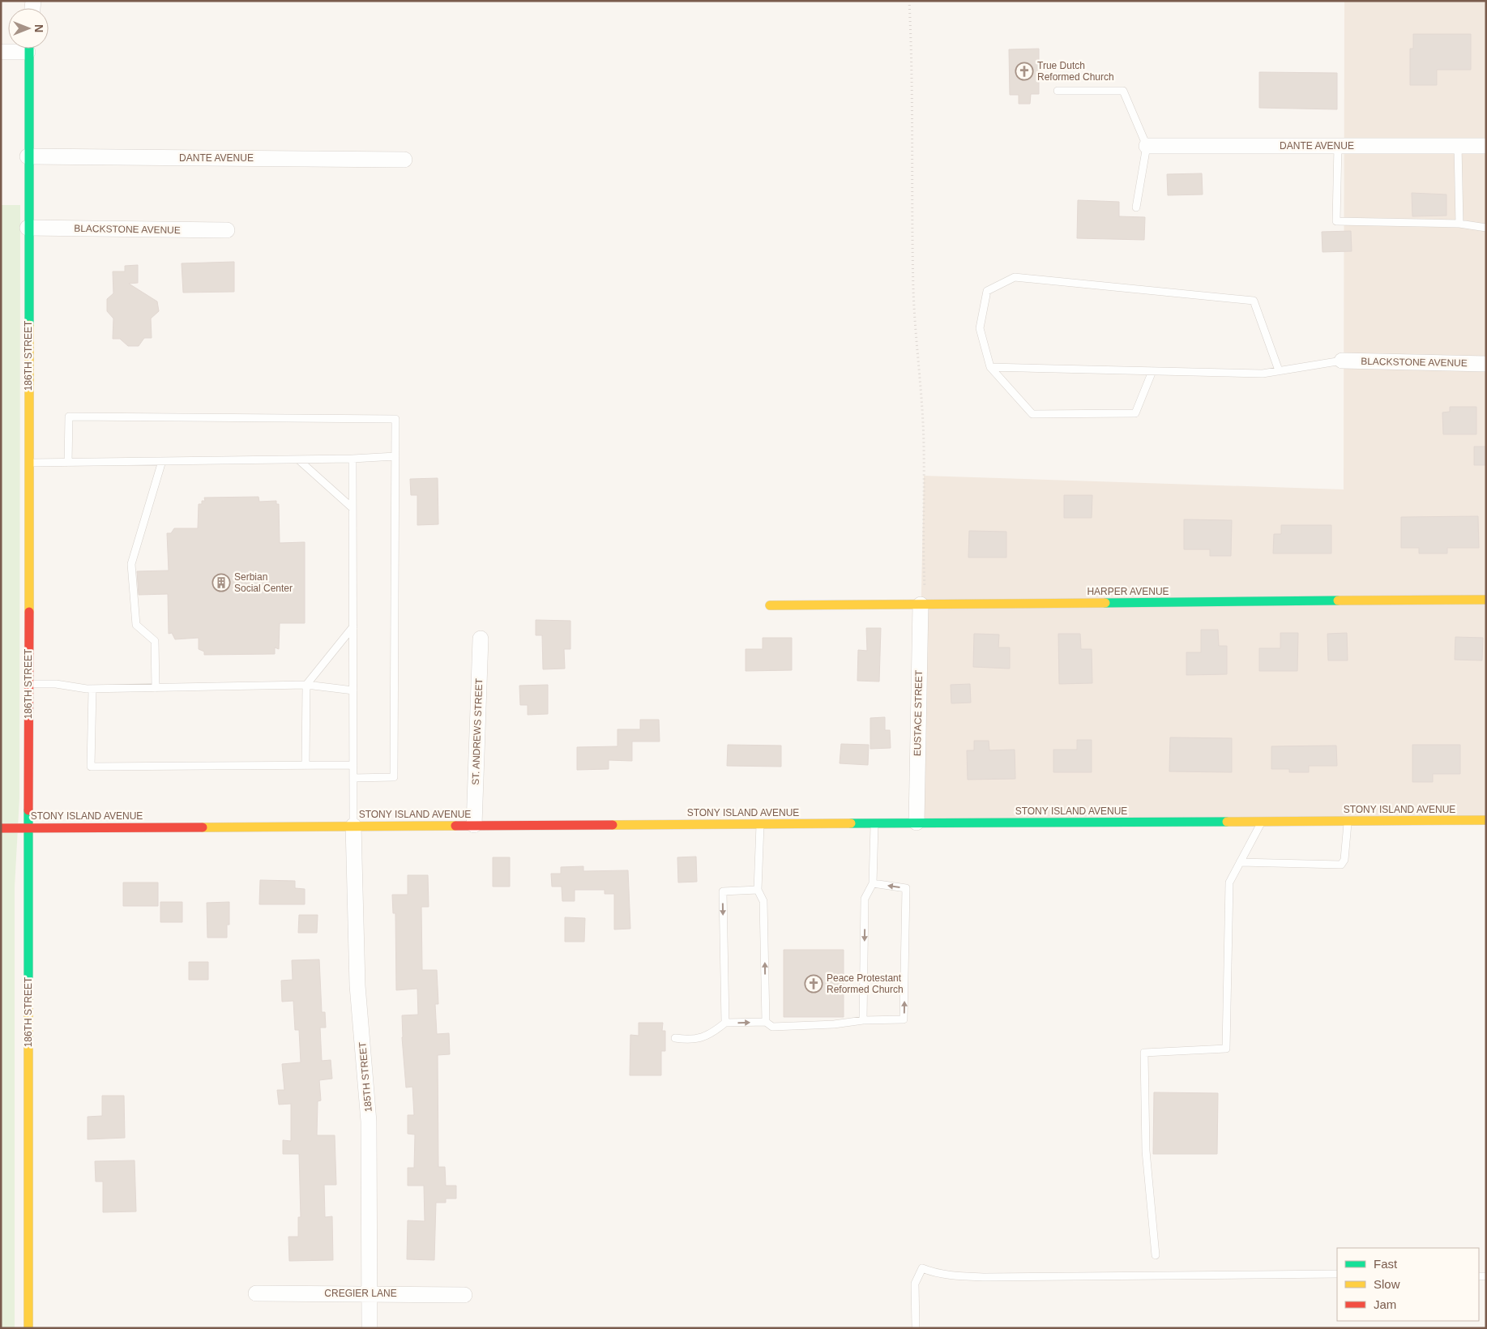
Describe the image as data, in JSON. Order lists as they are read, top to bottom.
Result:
{
  "streets": {
    "street": [
      "DANTE AVENUE",
      "BLACKSTONE AVENUE",
      "186TH STREET",
      "HARPER AVENUE",
      "EUSTACE STREET",
      "ST. ANDREWS STREET",
      "STONY ISLAND AVENUE",
      "185TH STREET",
      "CREGIER LANE"
    ]
  },
  "crossings": [
    ["DANTE AVENUE", "186TH STREET"],
    ["BLACKSTONE AVENUE", "186TH STREET"],
    ["186TH STREET", "STONY ISLAND AVENUE"],
    ["HARPER AVENUE", "EUSTACE STREET"],
    ["EUSTACE STREET", "STONY ISLAND AVENUE"],
    ["ST. ANDREWS STREET", "STONY ISLAND AVENUE"],
    ["STONY ISLAND AVENUE", "185TH STREET"],
    ["185TH STREET", "CREGIER LANE"]
  ],
  "places": {
    "church": ["True Dutch Reformed Church", "Peace Protestant Reformed Church"],
    "building": ["Serbian Social Center"]
  },
  "legend": ["Fast", "Slow", "Jam"],
  "north": "right"
}
